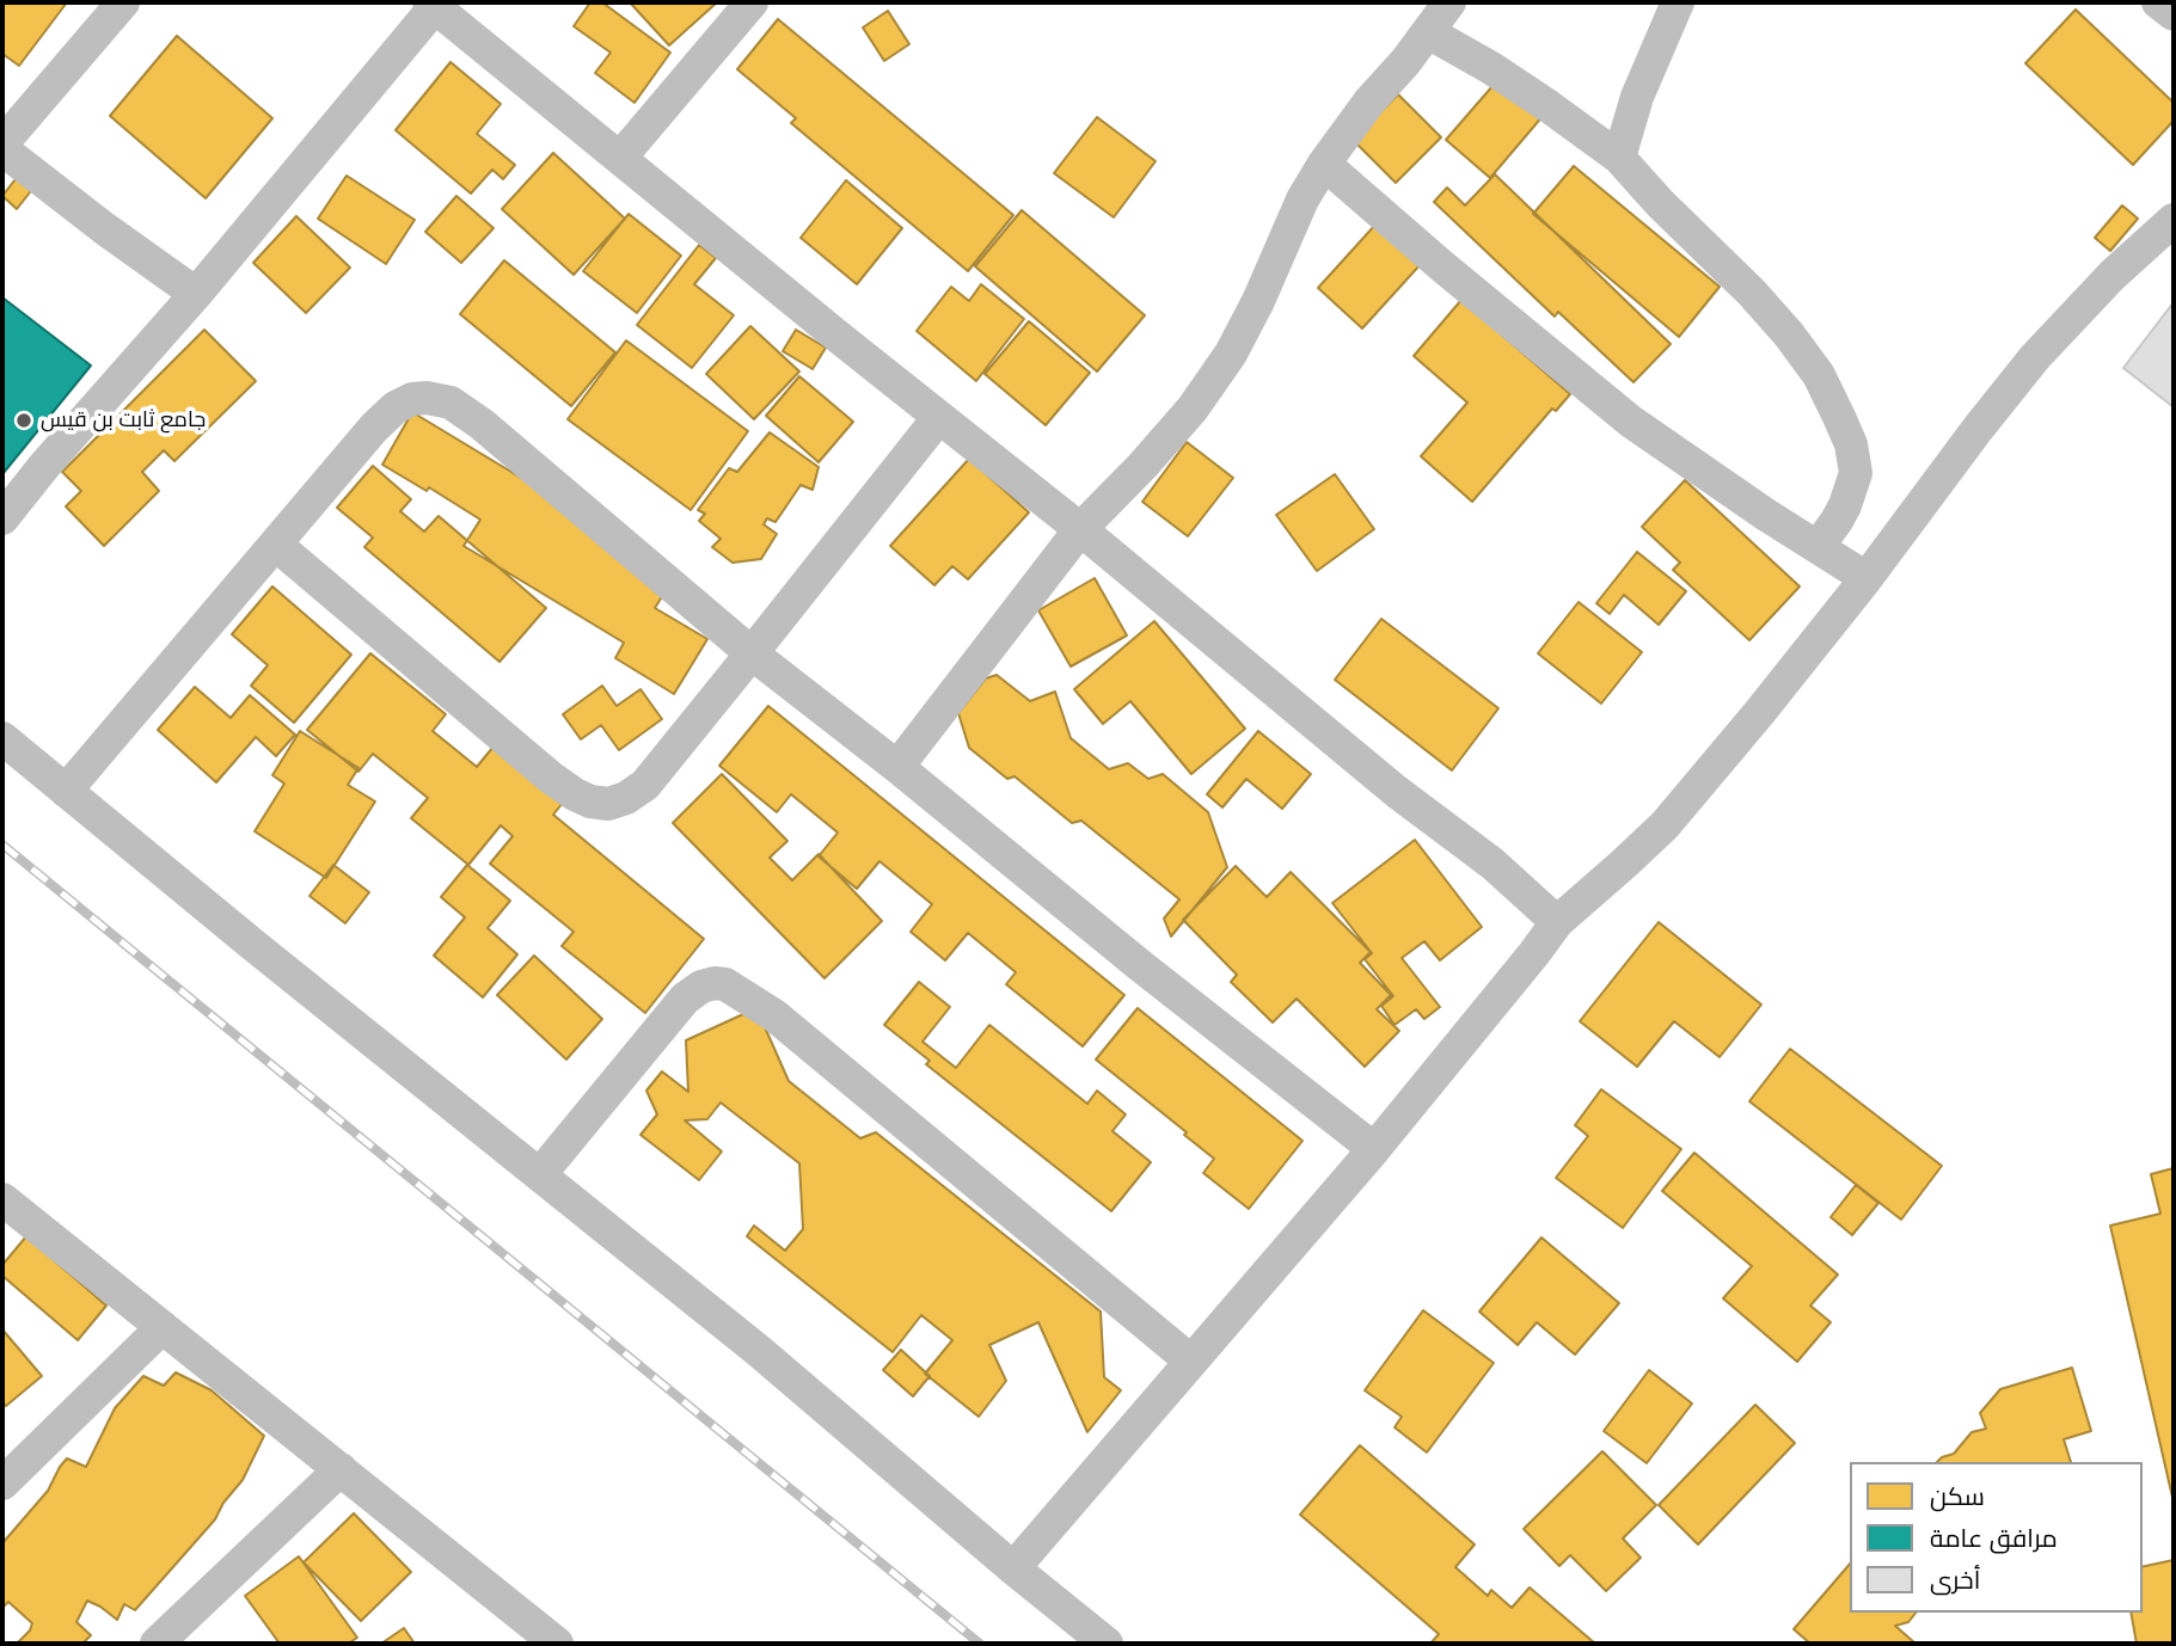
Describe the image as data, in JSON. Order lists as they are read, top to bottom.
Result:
{
  "places": ["جامع ثابت بن قیس"],
  "legend": ["سكن", "مرافق عامة", "أخرى"]
}
